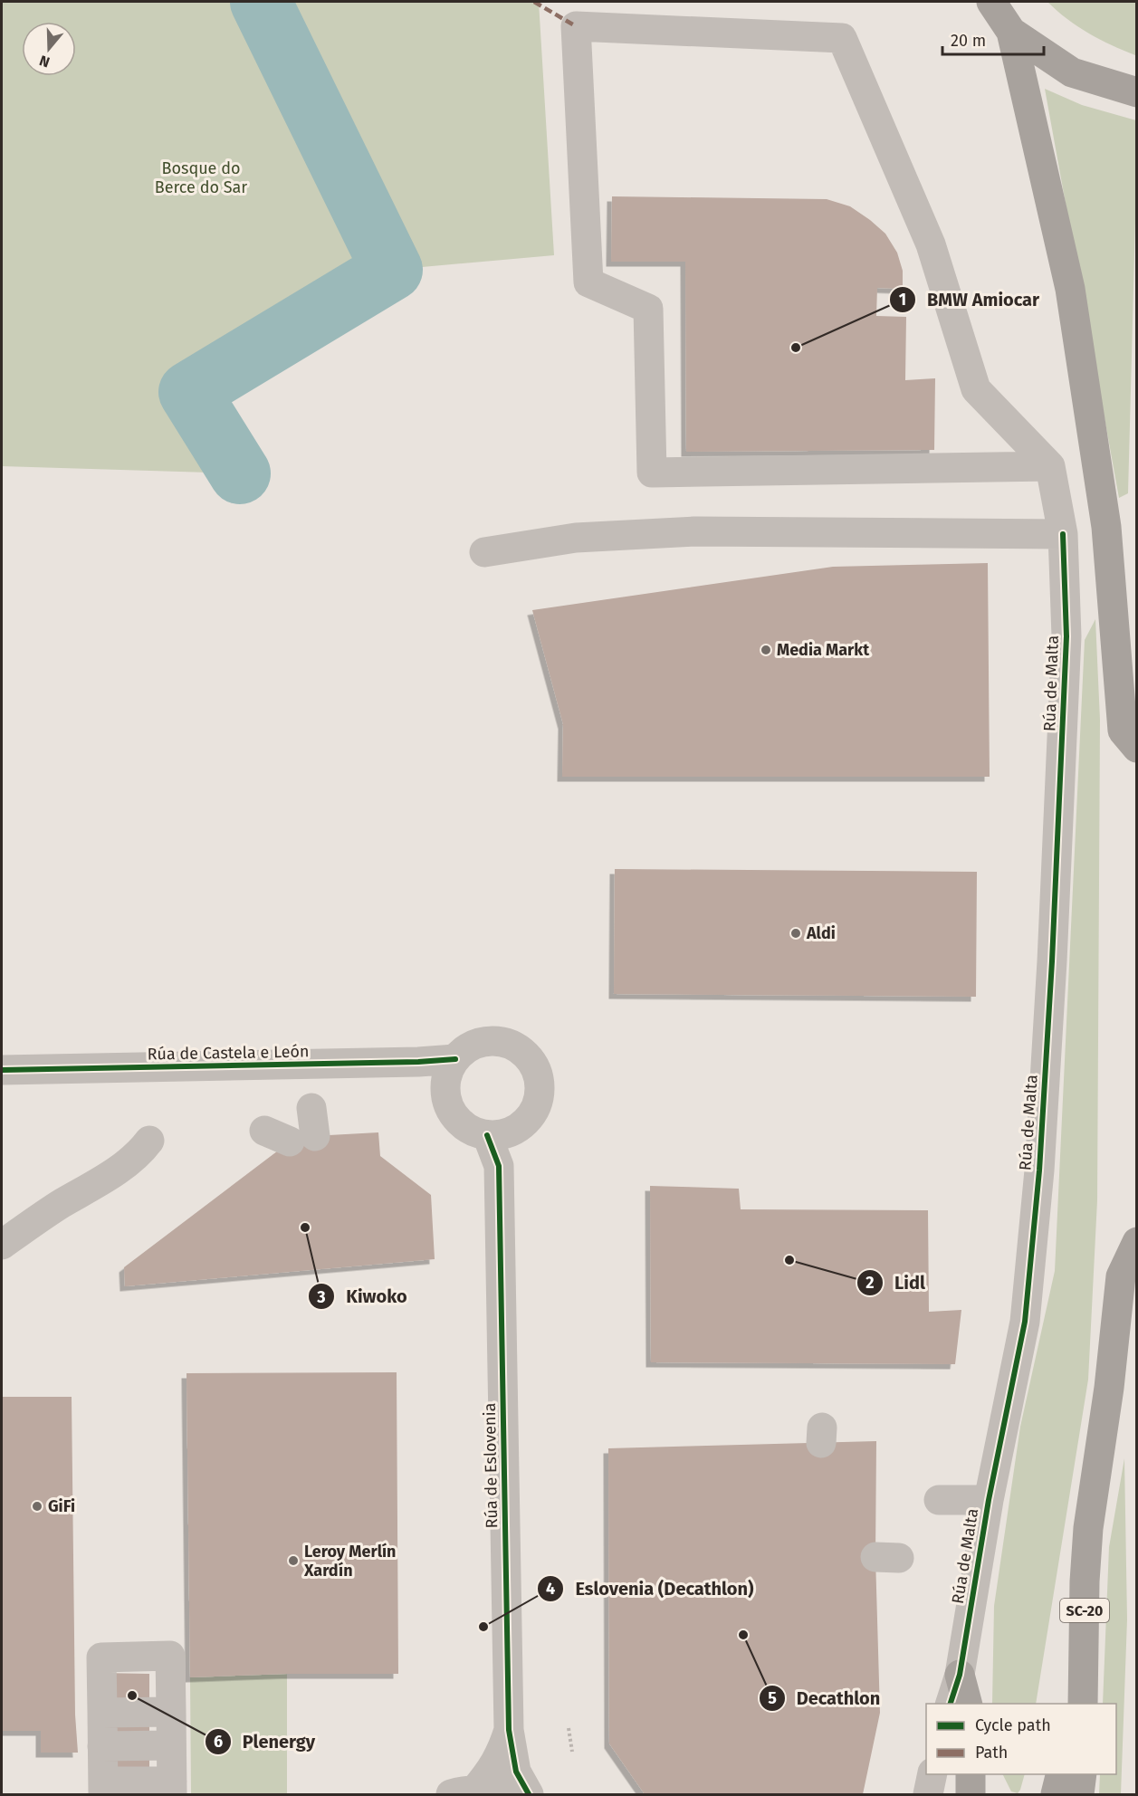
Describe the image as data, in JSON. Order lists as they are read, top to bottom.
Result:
{
  "streets": {
    "highway": ["SC-20"],
    "street": ["Rúa de Malta", "Rúa de Castela e León", "Rúa de Eslovenia"]
  },
  "crossings": [
    ["Rúa de Castela e León", "Rúa de Eslovenia"]
  ],
  "parks": ["Bosque do Berce do Sar"],
  "places": [
    "BMW Amiocar",
    "Media Markt",
    "Aldi",
    "Kiwoko",
    "Lidl",
    "GiFi",
    "Leroy Merlín Xardín",
    "Eslovenia (Decathlon)",
    "Decathlon",
    "Plenergy"
  ],
  "legend": ["Cycle path", "Path"],
  "scale_bar": "20 m",
  "north": "bottom"
}
